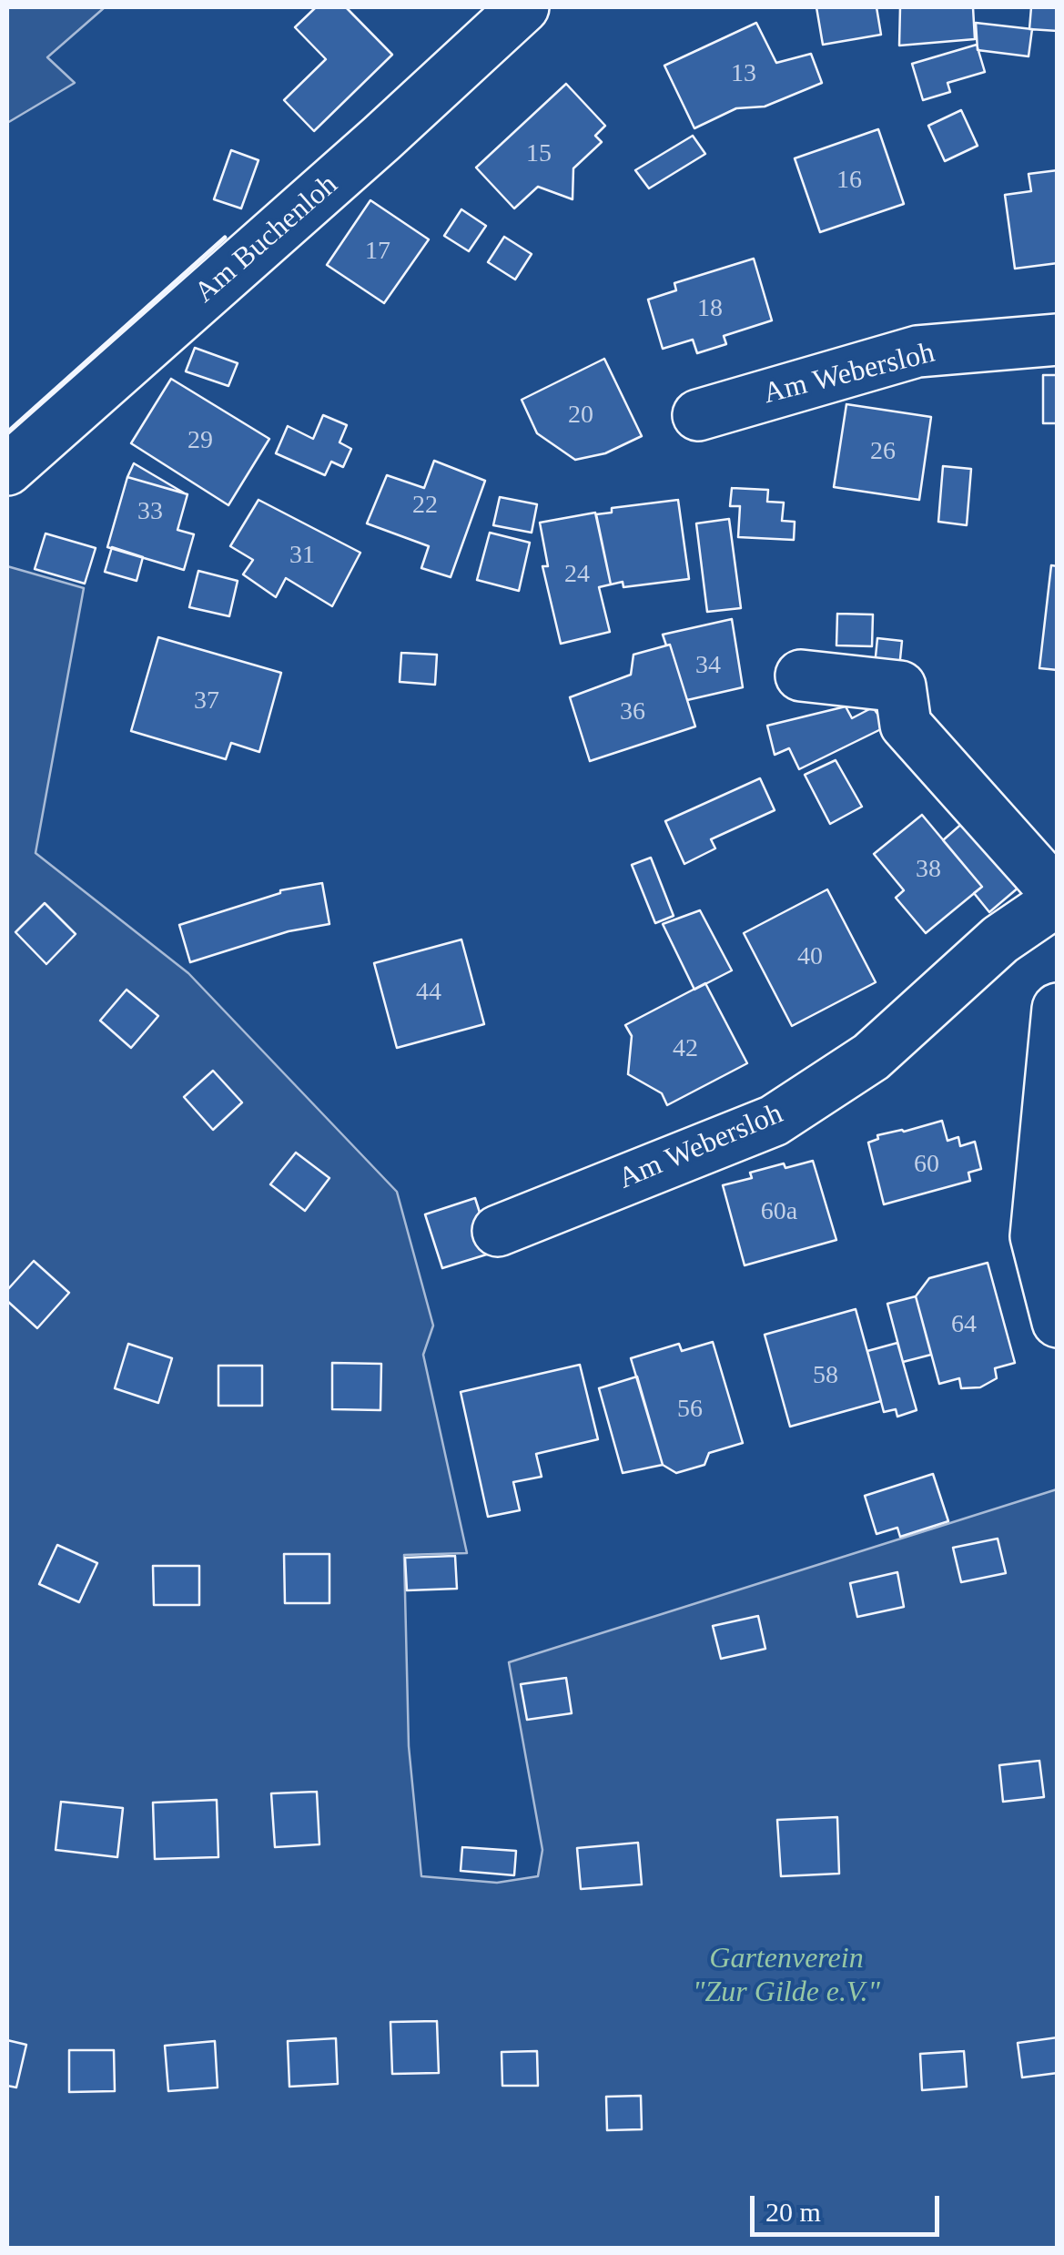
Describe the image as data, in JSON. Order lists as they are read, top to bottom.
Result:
{
  "streets": {
    "street": ["Am Buchenloh", "Am Webersloh"]
  },
  "parks": ["Gartenverein \"Zur Gilde e.V.\""],
  "house_numbers": [
    "13",
    "15",
    "16",
    "17",
    "18",
    "20",
    "29",
    "26",
    "22",
    "33",
    "31",
    "24",
    "34",
    "37",
    "36",
    "38",
    "40",
    "44",
    "42",
    "60",
    "60a",
    "64",
    "58",
    "56"
  ],
  "scale_bar": "20 m"
}
